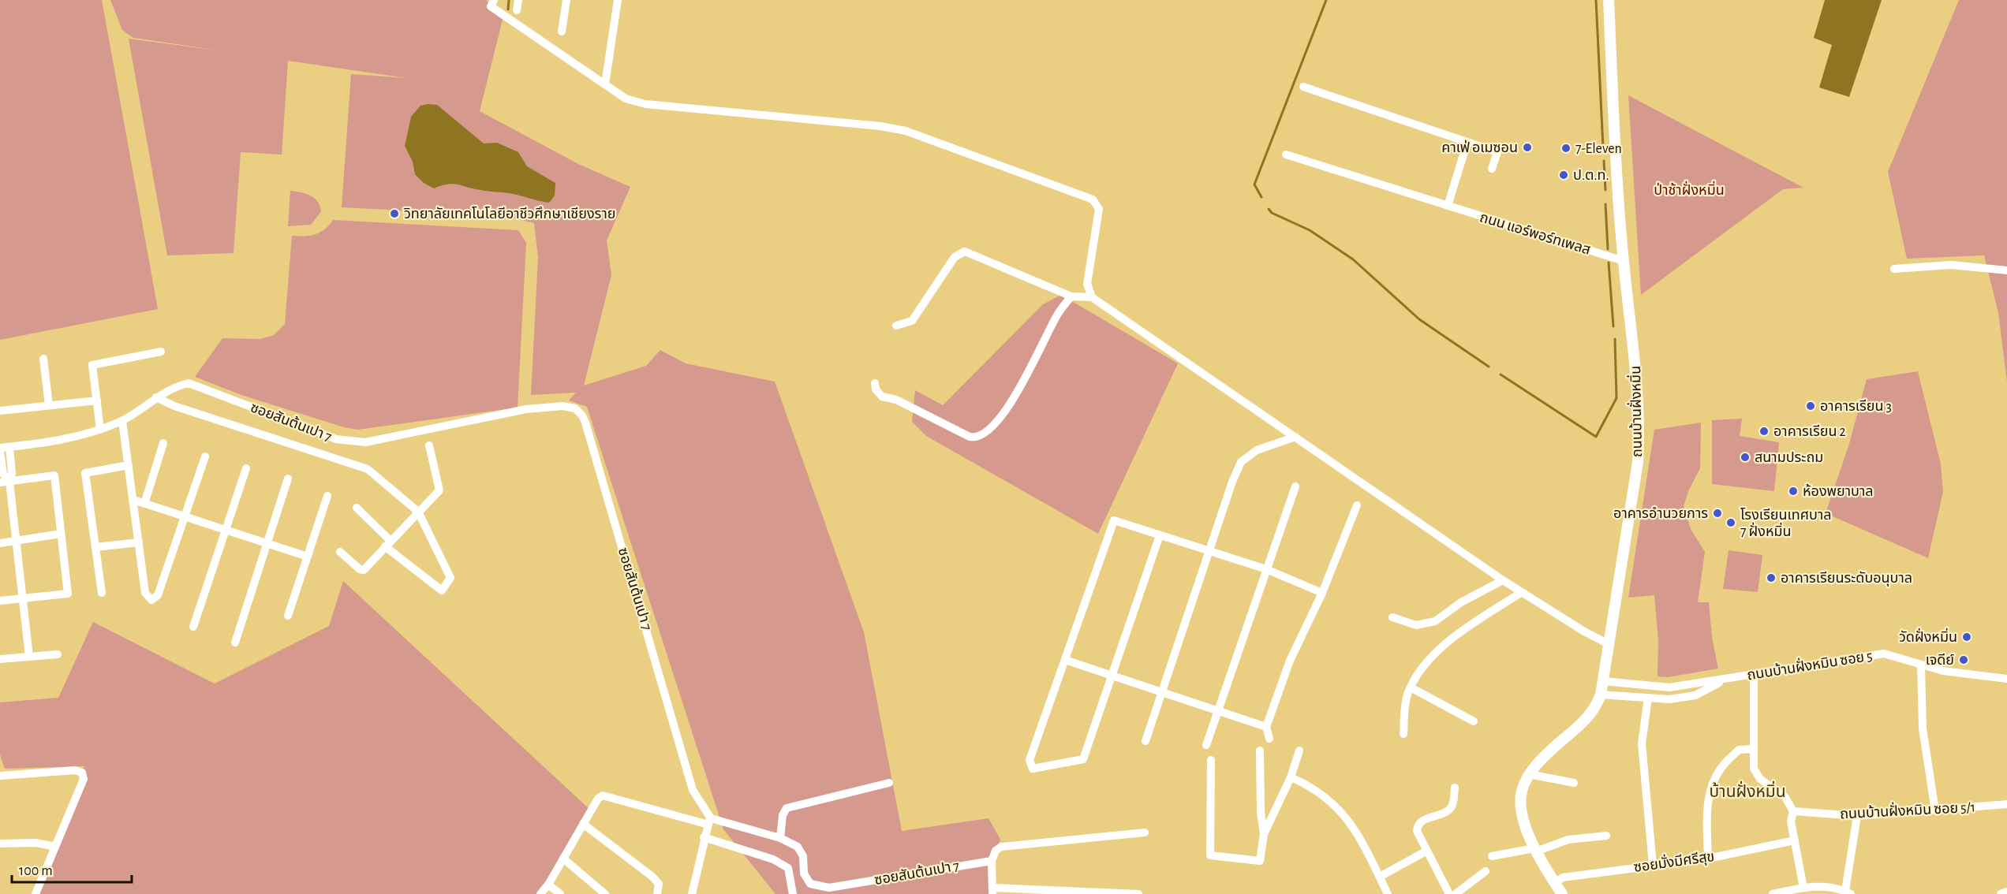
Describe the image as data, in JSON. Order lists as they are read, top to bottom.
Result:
{
  "streets": {
    "street": [
      "ถนน แอร์พอร์ทเพลส",
      "ถนนบ้านฝั่งหมิ่น",
      "ซอยสันต้นเปา 7",
      "ถนนบ้านฝั่งหมิน ซอย 5",
      "ถนนบ้านฝั่งหมิน ซอย 5/1",
      "ซอยมั่งมีศรีสุข"
    ]
  },
  "crossings": [
    ["ถนน แอร์พอร์ทเพลส", "ถนนบ้านฝั่งหมิ่น"],
    ["ถนนบ้านฝั่งหมิ่น", "ถนนบ้านฝั่งหมิน ซอย 5"],
    ["ถนนบ้านฝั่งหมิ่น", "ซอยมั่งมีศรีสุข"]
  ],
  "districts": ["บ้านฝั่งหมิ่น"],
  "parks": ["ป่าช้าฝั่งหมิ่น"],
  "places": [
    "คาเฟ่ อเมซอน",
    "7-Eleven",
    "ป.ต.ท.",
    "วิทยาลัยเทคโนโลยีอาชีวศึกษาเชียงราย",
    "อาคารเรียน 3",
    "อาคารเรียน 2",
    "สนามประถม",
    "ห้องพยาบาล",
    "อาคารอำนวยการ",
    "โรงเรียนเทศบาล 7 ฝั่งหมิ่น",
    "อาคารเรียนระดับอนุบาล",
    "วัดฝั่งหมิ่น",
    "เจดีย์"
  ],
  "scale_bar": "100 m"
}
